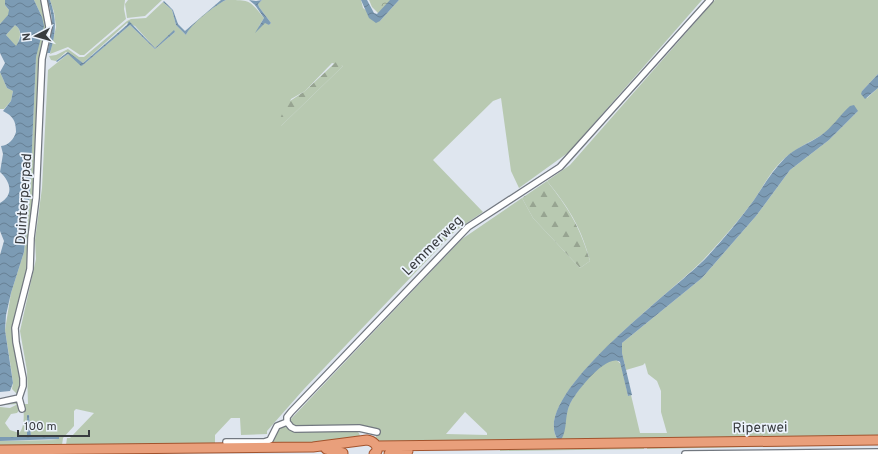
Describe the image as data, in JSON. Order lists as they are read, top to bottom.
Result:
{
  "streets": {
    "main road": ["Riperwei"],
    "street": ["Duinterperpad", "Lemmerweg"]
  },
  "scale_bar": "100 m",
  "north": "left"
}
